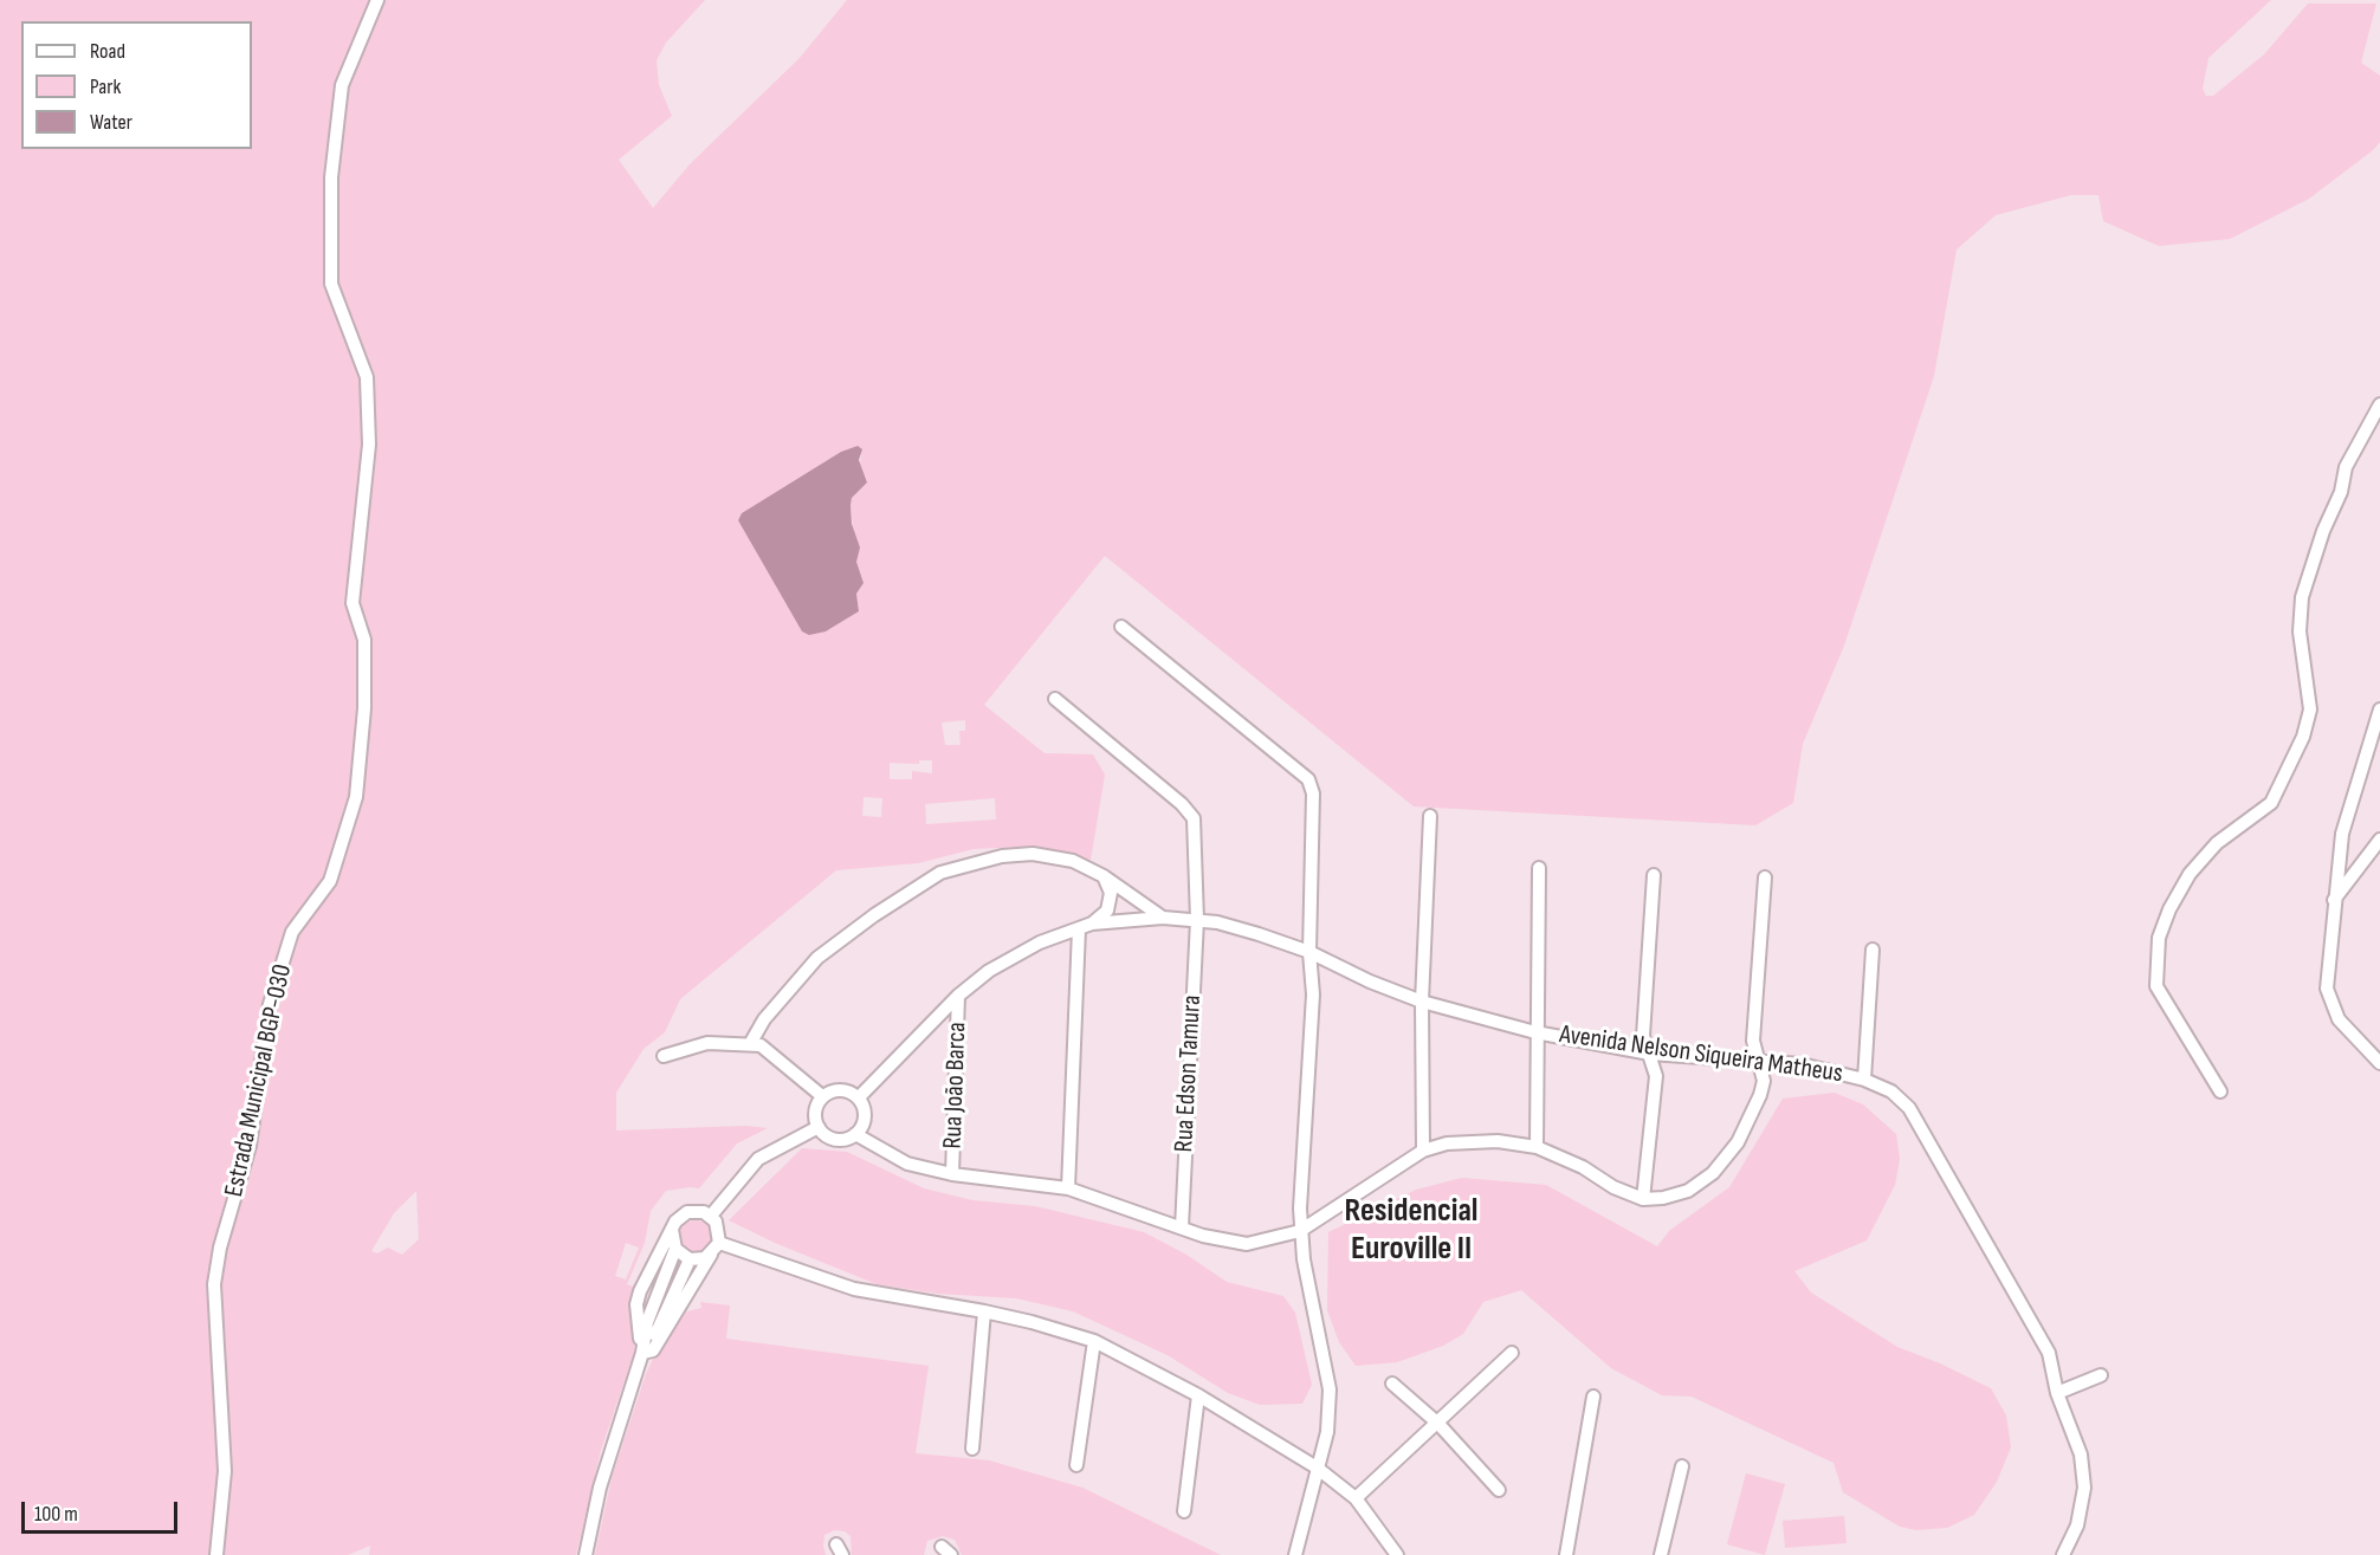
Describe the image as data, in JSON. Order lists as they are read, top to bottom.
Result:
{
  "streets": {
    "street": [
      "Avenida Nelson Siqueira Matheus",
      "Rua Edson Tamura",
      "Estrada Municipal BGP-030",
      "Rua João Barca"
    ]
  },
  "crossings": [
    ["Avenida Nelson Siqueira Matheus", "Rua Edson Tamura"],
    ["Avenida Nelson Siqueira Matheus", "Rua João Barca"]
  ],
  "districts": ["Residencial Euroville II"],
  "legend": ["Road", "Park", "Water"],
  "scale_bar": "100 m"
}
